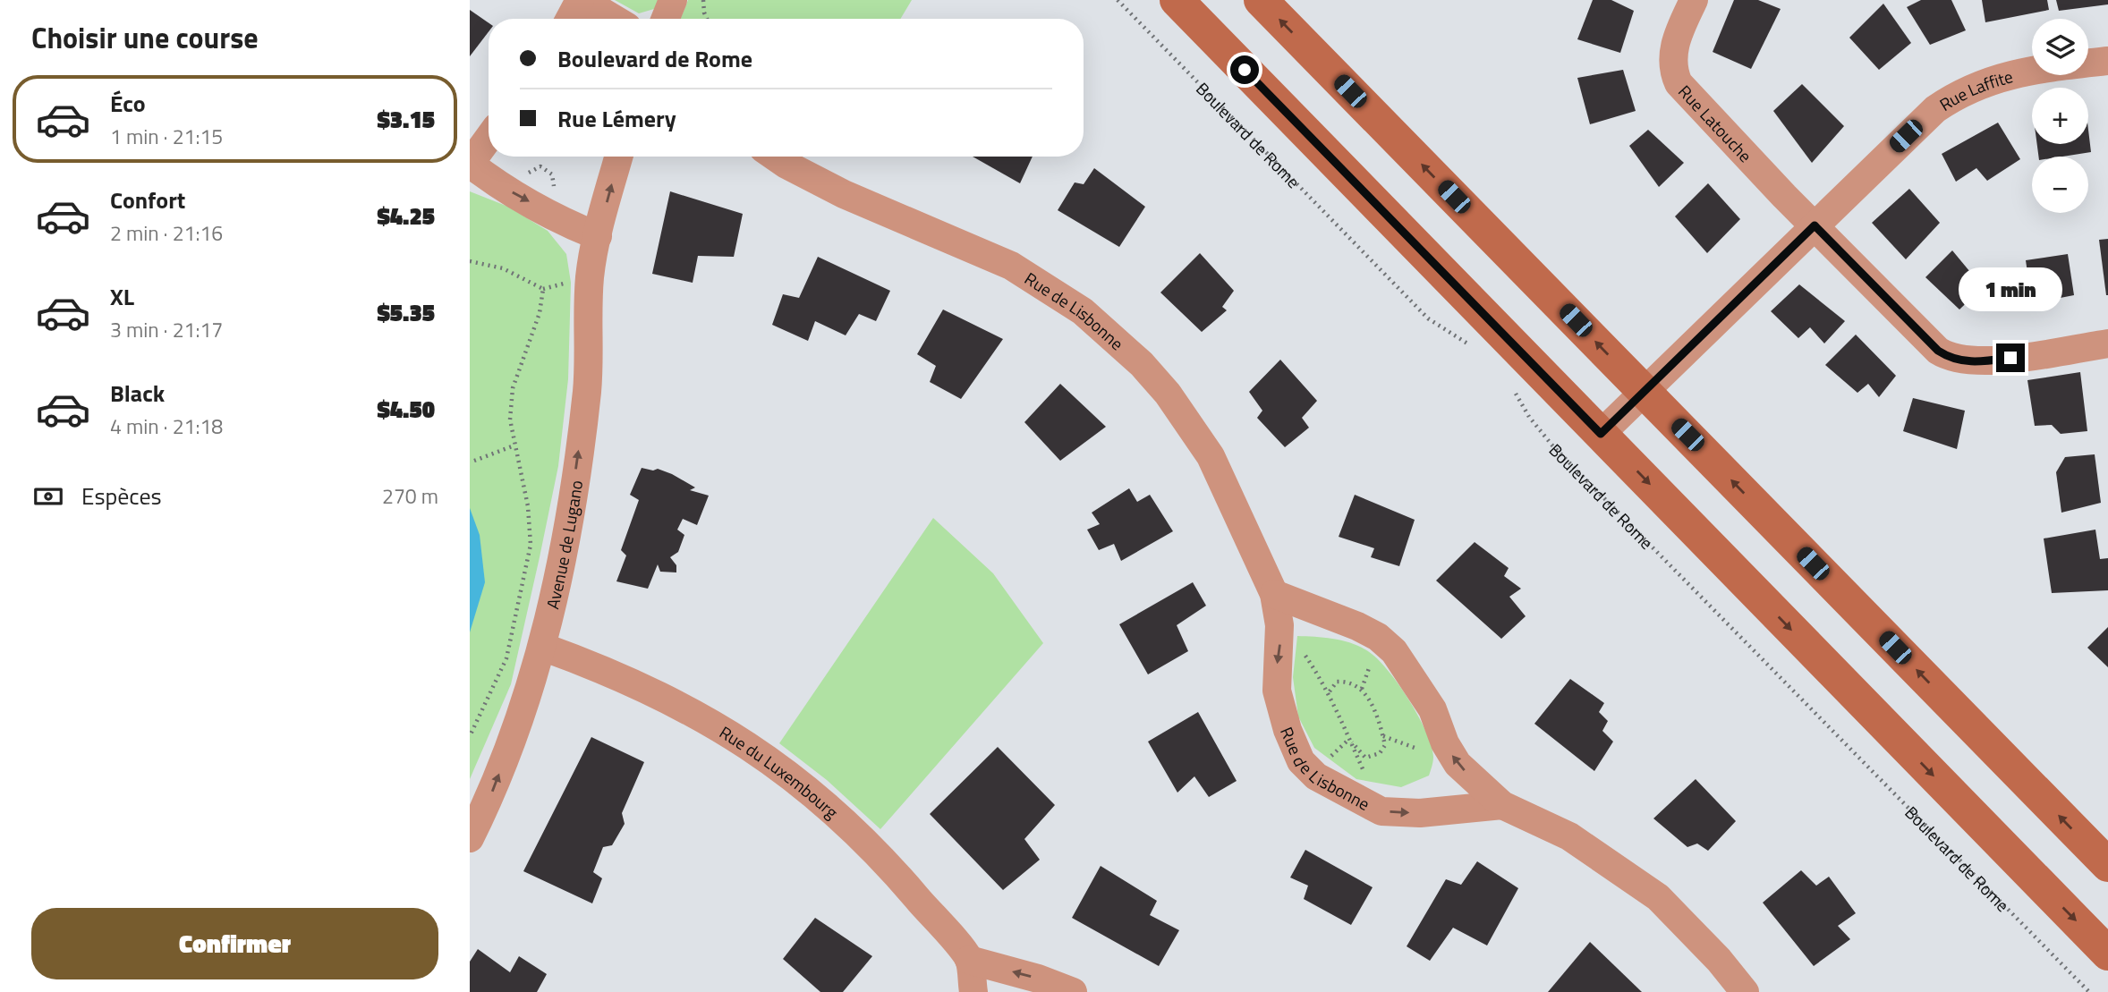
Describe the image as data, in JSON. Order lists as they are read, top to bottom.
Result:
{
  "streets": {
    "street": [
      "Rue Laffite",
      "Rue Latouche",
      "Rue de Lisbonne",
      "Avenue de Lugano",
      "Rue du Luxembourg"
    ],
    "path": ["Boulevard de Rome"]
  },
  "crossings": [
    ["Rue Laffite", "Rue Latouche"],
    ["Avenue de Lugano", "Rue du Luxembourg"]
  ],
  "one_way": ["Avenue de Lugano"],
  "page": {
    "heading": "Choisir une course",
    "map_buttons": ["+", "−"],
    "banner": ["Boulevard de Rome", "Rue Lémery"],
    "list": [
      {
        "name": "Éco",
        "note": "1 min · 21:15",
        "value": "$3.15"
      },
      {
        "name": "Confort",
        "note": "2 min · 21:16",
        "value": "$4.25"
      },
      {
        "name": "XL",
        "note": "3 min · 21:17",
        "value": "$5.35"
      },
      {
        "name": "Black",
        "note": "4 min · 21:18",
        "value": "$4.50"
      }
    ],
    "bubble": "1 min",
    "pay": ["Espèces", "270 m"],
    "buttons": "Confirmer"
  }
}
